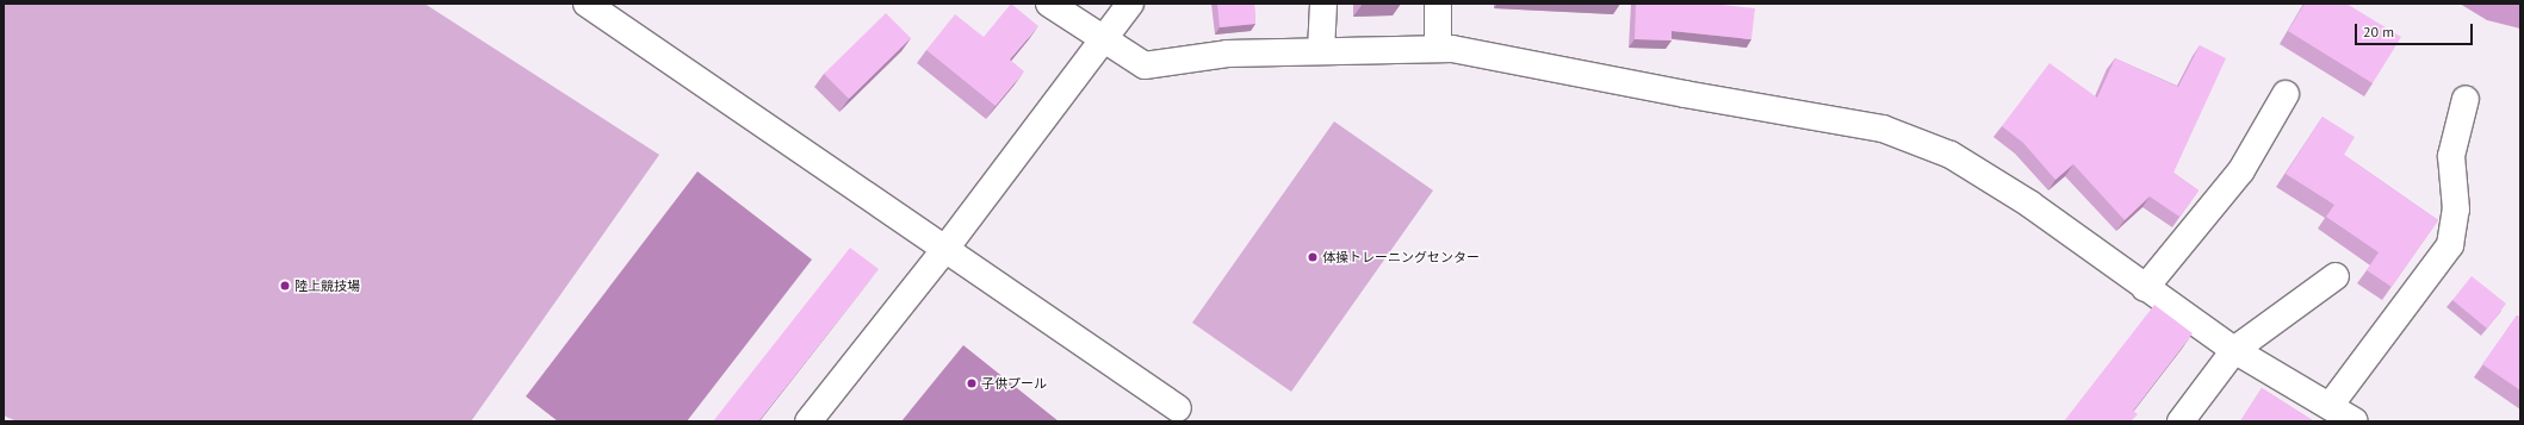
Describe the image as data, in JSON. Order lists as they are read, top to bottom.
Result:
{
  "places": ["体操トレーニングセンター", "陸上競技場", "子供プール"],
  "scale_bar": "20 m"
}
